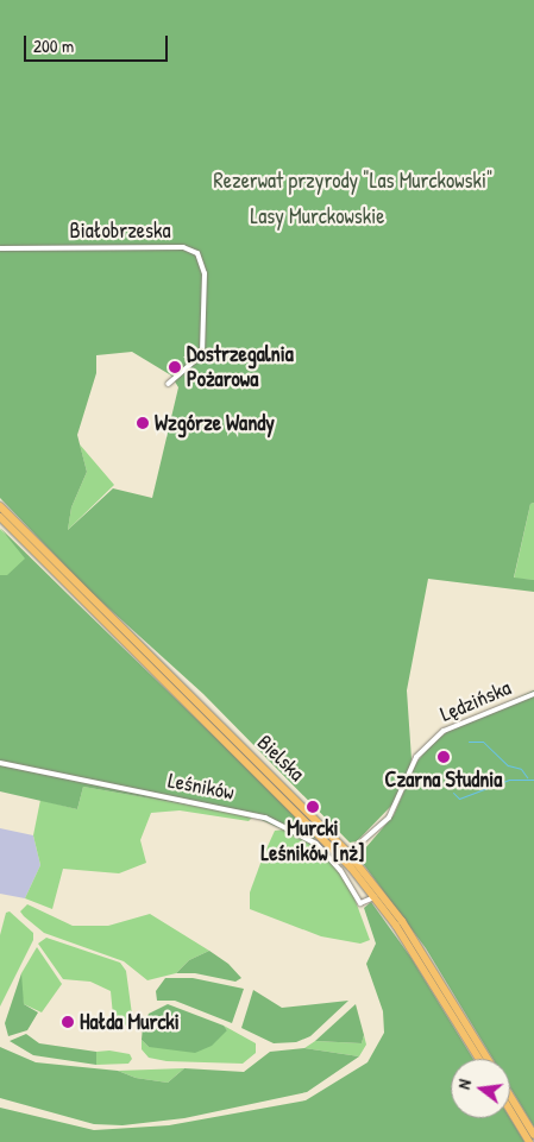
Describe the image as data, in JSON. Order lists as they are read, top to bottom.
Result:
{
  "streets": {
    "main road": ["Bielska"],
    "street": ["Białobrzeska", "Lędzińska", "Leśników"]
  },
  "crossings": [
    ["Lędzińska", "Bielska"],
    ["Bielska", "Leśników"]
  ],
  "parks": ["Rezerwat przyrody \"Las Murckowski\"", "Lasy Murckowskie"],
  "places": [
    "Dostrzegalnia Pożarowa",
    "Wzgórze Wandy",
    "Czarna Studnia",
    "Murcki Leśników [nż]",
    "Hałda Murcki"
  ],
  "scale_bar": "200 m",
  "north": "left"
}
